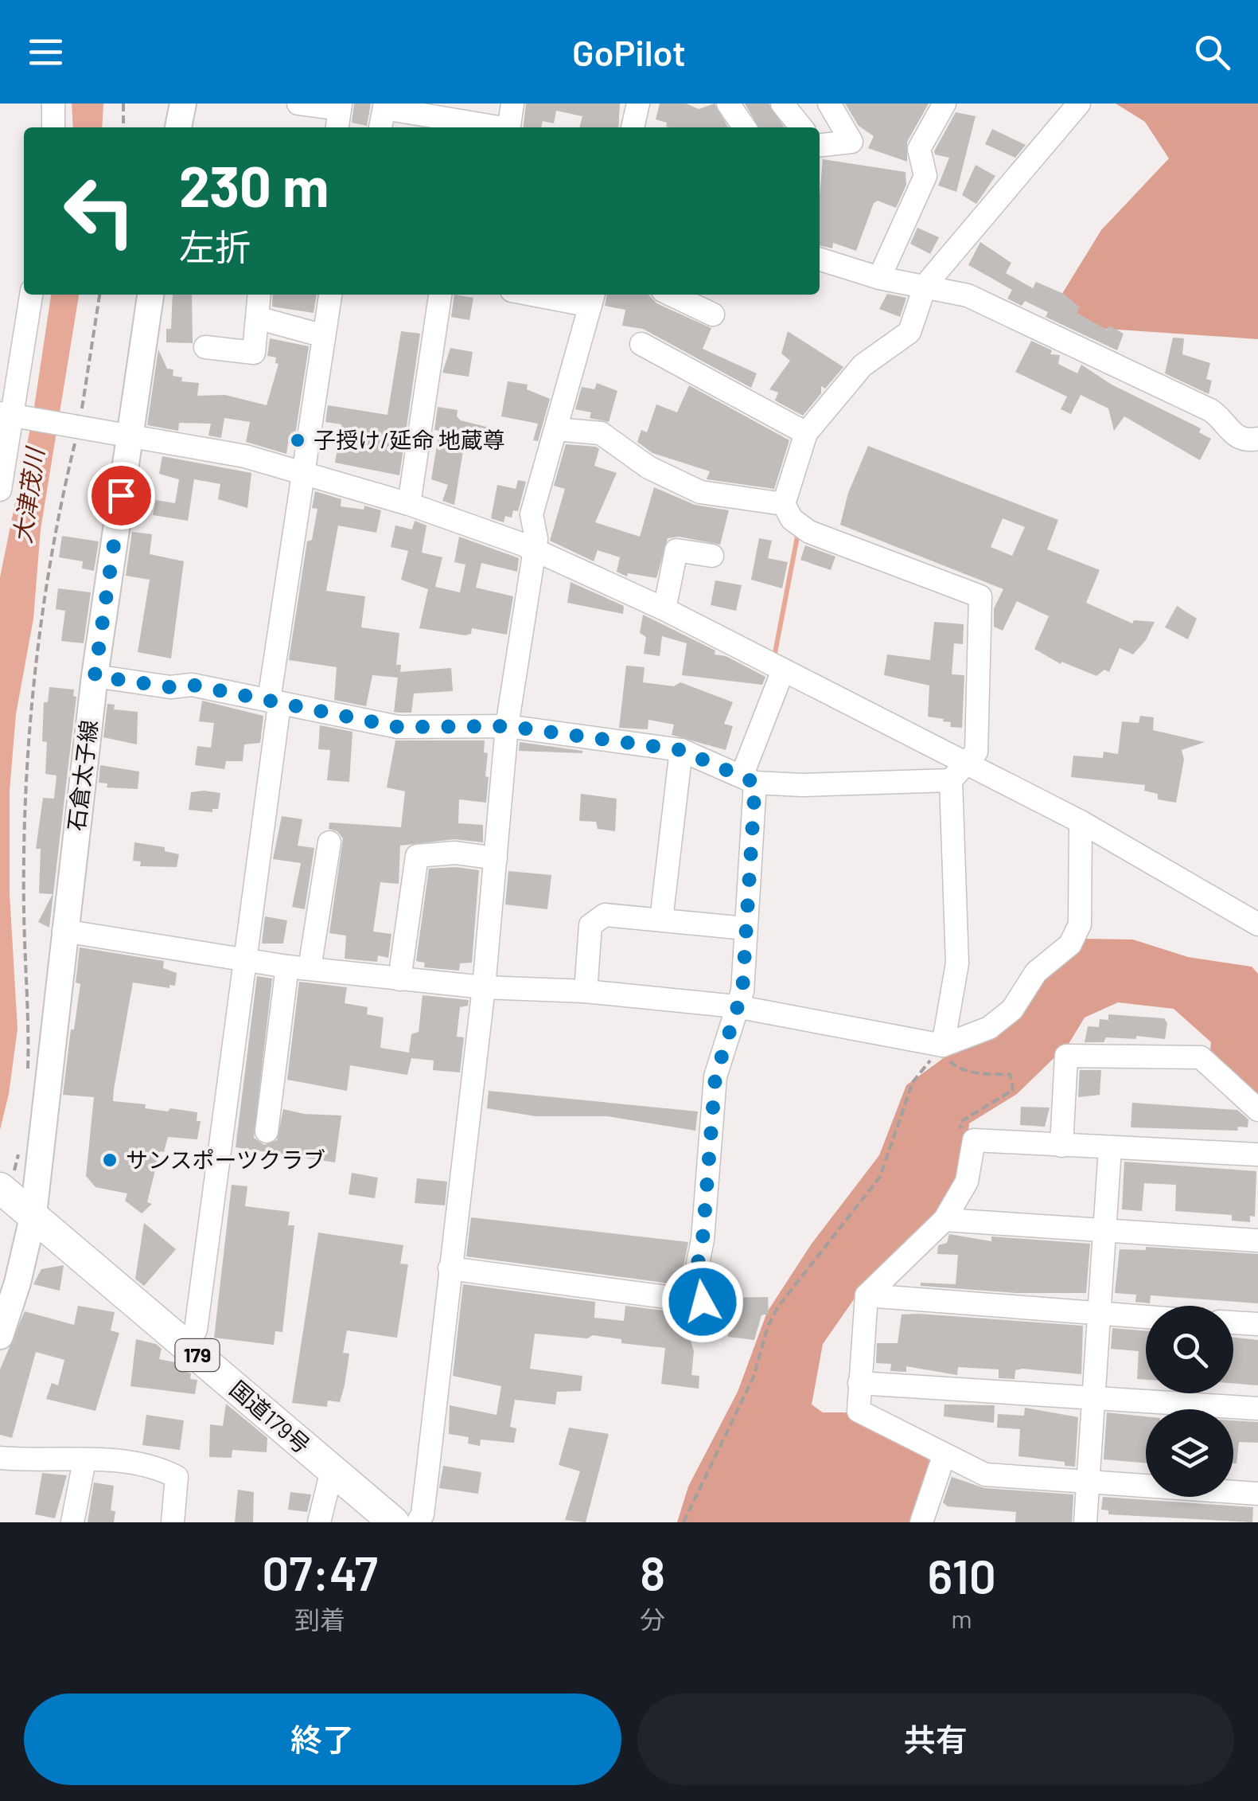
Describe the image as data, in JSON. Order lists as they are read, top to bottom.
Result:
{
  "streets": {
    "highway": ["179", "国道179号"],
    "main road": ["石倉太子線"]
  },
  "crossings": [
    ["石倉太子線", "国道179号"]
  ],
  "water": ["大津茂川"],
  "places": ["子授け/延命 地蔵尊", "サンスポーツクラブ"],
  "page": {
    "header": "GoPilot",
    "turn": ["230 m", "左折"],
    "eta": [
      "07:47",
      "到着",
      "8",
      "分",
      "610",
      "m"
    ],
    "buttons": ["終了", "共有"]
  }
}
